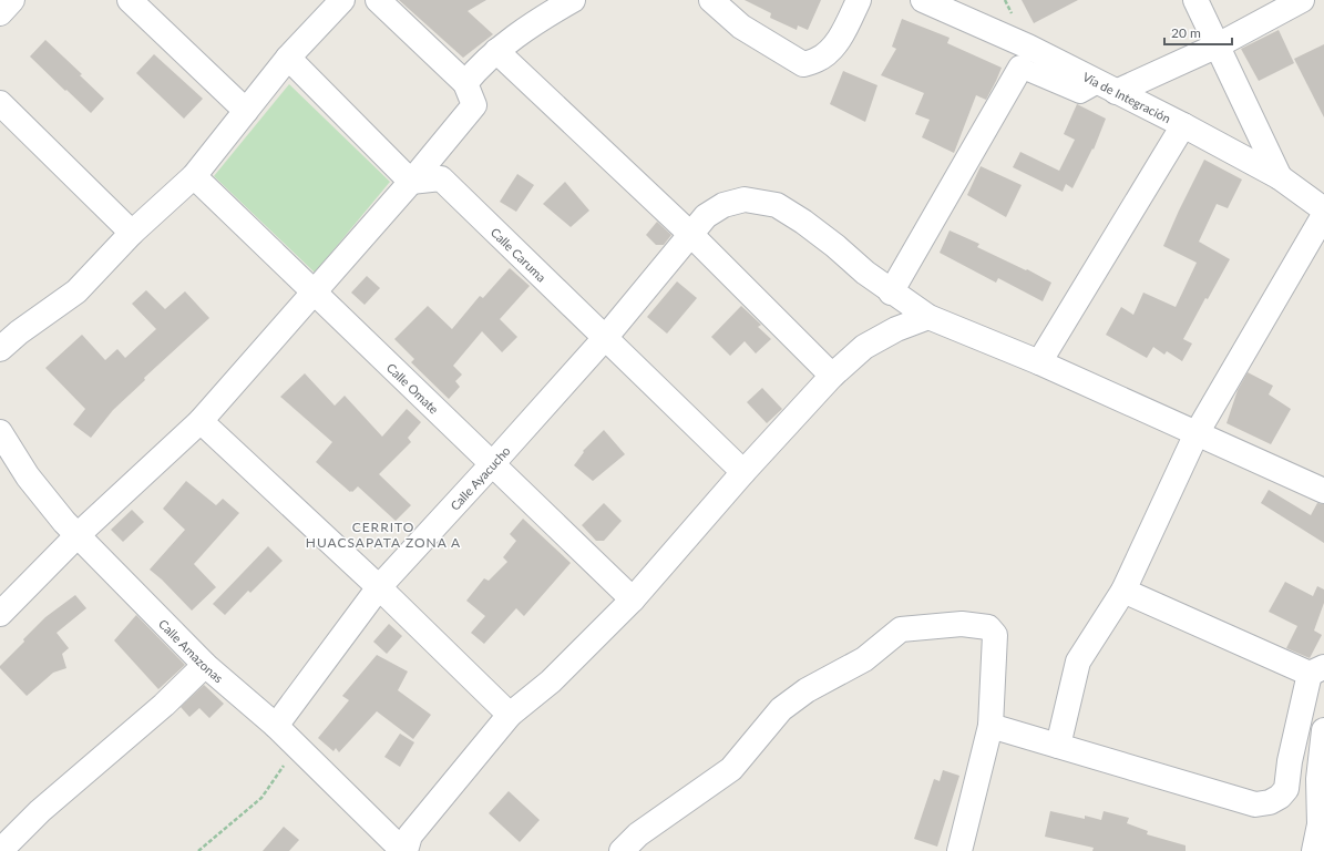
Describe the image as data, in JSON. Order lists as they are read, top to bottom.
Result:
{
  "streets": {
    "street": [
      "Vía de Integración",
      "Calle Caruma",
      "Calle Omate",
      "Calle Ayacucho",
      "Calle Amazonas"
    ]
  },
  "crossings": [
    ["Calle Caruma", "Calle Ayacucho"],
    ["Calle Omate", "Calle Ayacucho"],
    ["Calle Ayacucho", "Calle Amazonas"]
  ],
  "districts": ["CERRITO HUACSAPATA ZONA A"],
  "scale_bar": "20 m"
}
